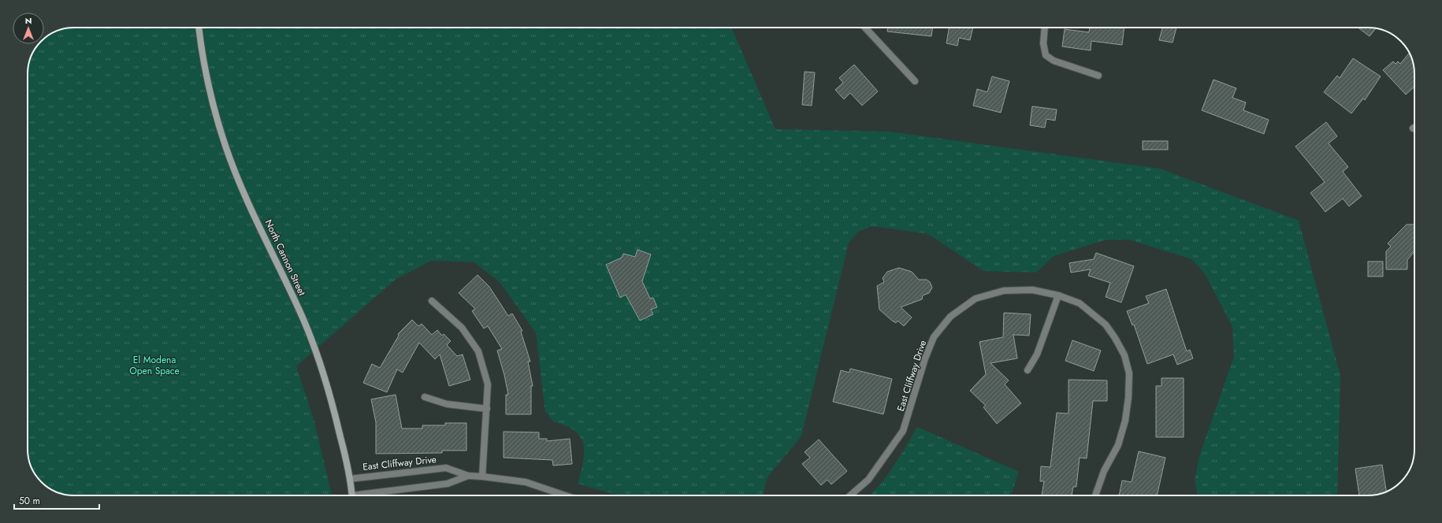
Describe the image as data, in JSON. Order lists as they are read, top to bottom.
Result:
{
  "streets": {
    "main road": ["North Cannon Street"],
    "street": ["East Cliffway Drive"]
  },
  "crossings": [
    ["North Cannon Street", "East Cliffway Drive"]
  ],
  "parks": ["El Modena Open Space"],
  "scale_bar": "50 m",
  "north": "top"
}
